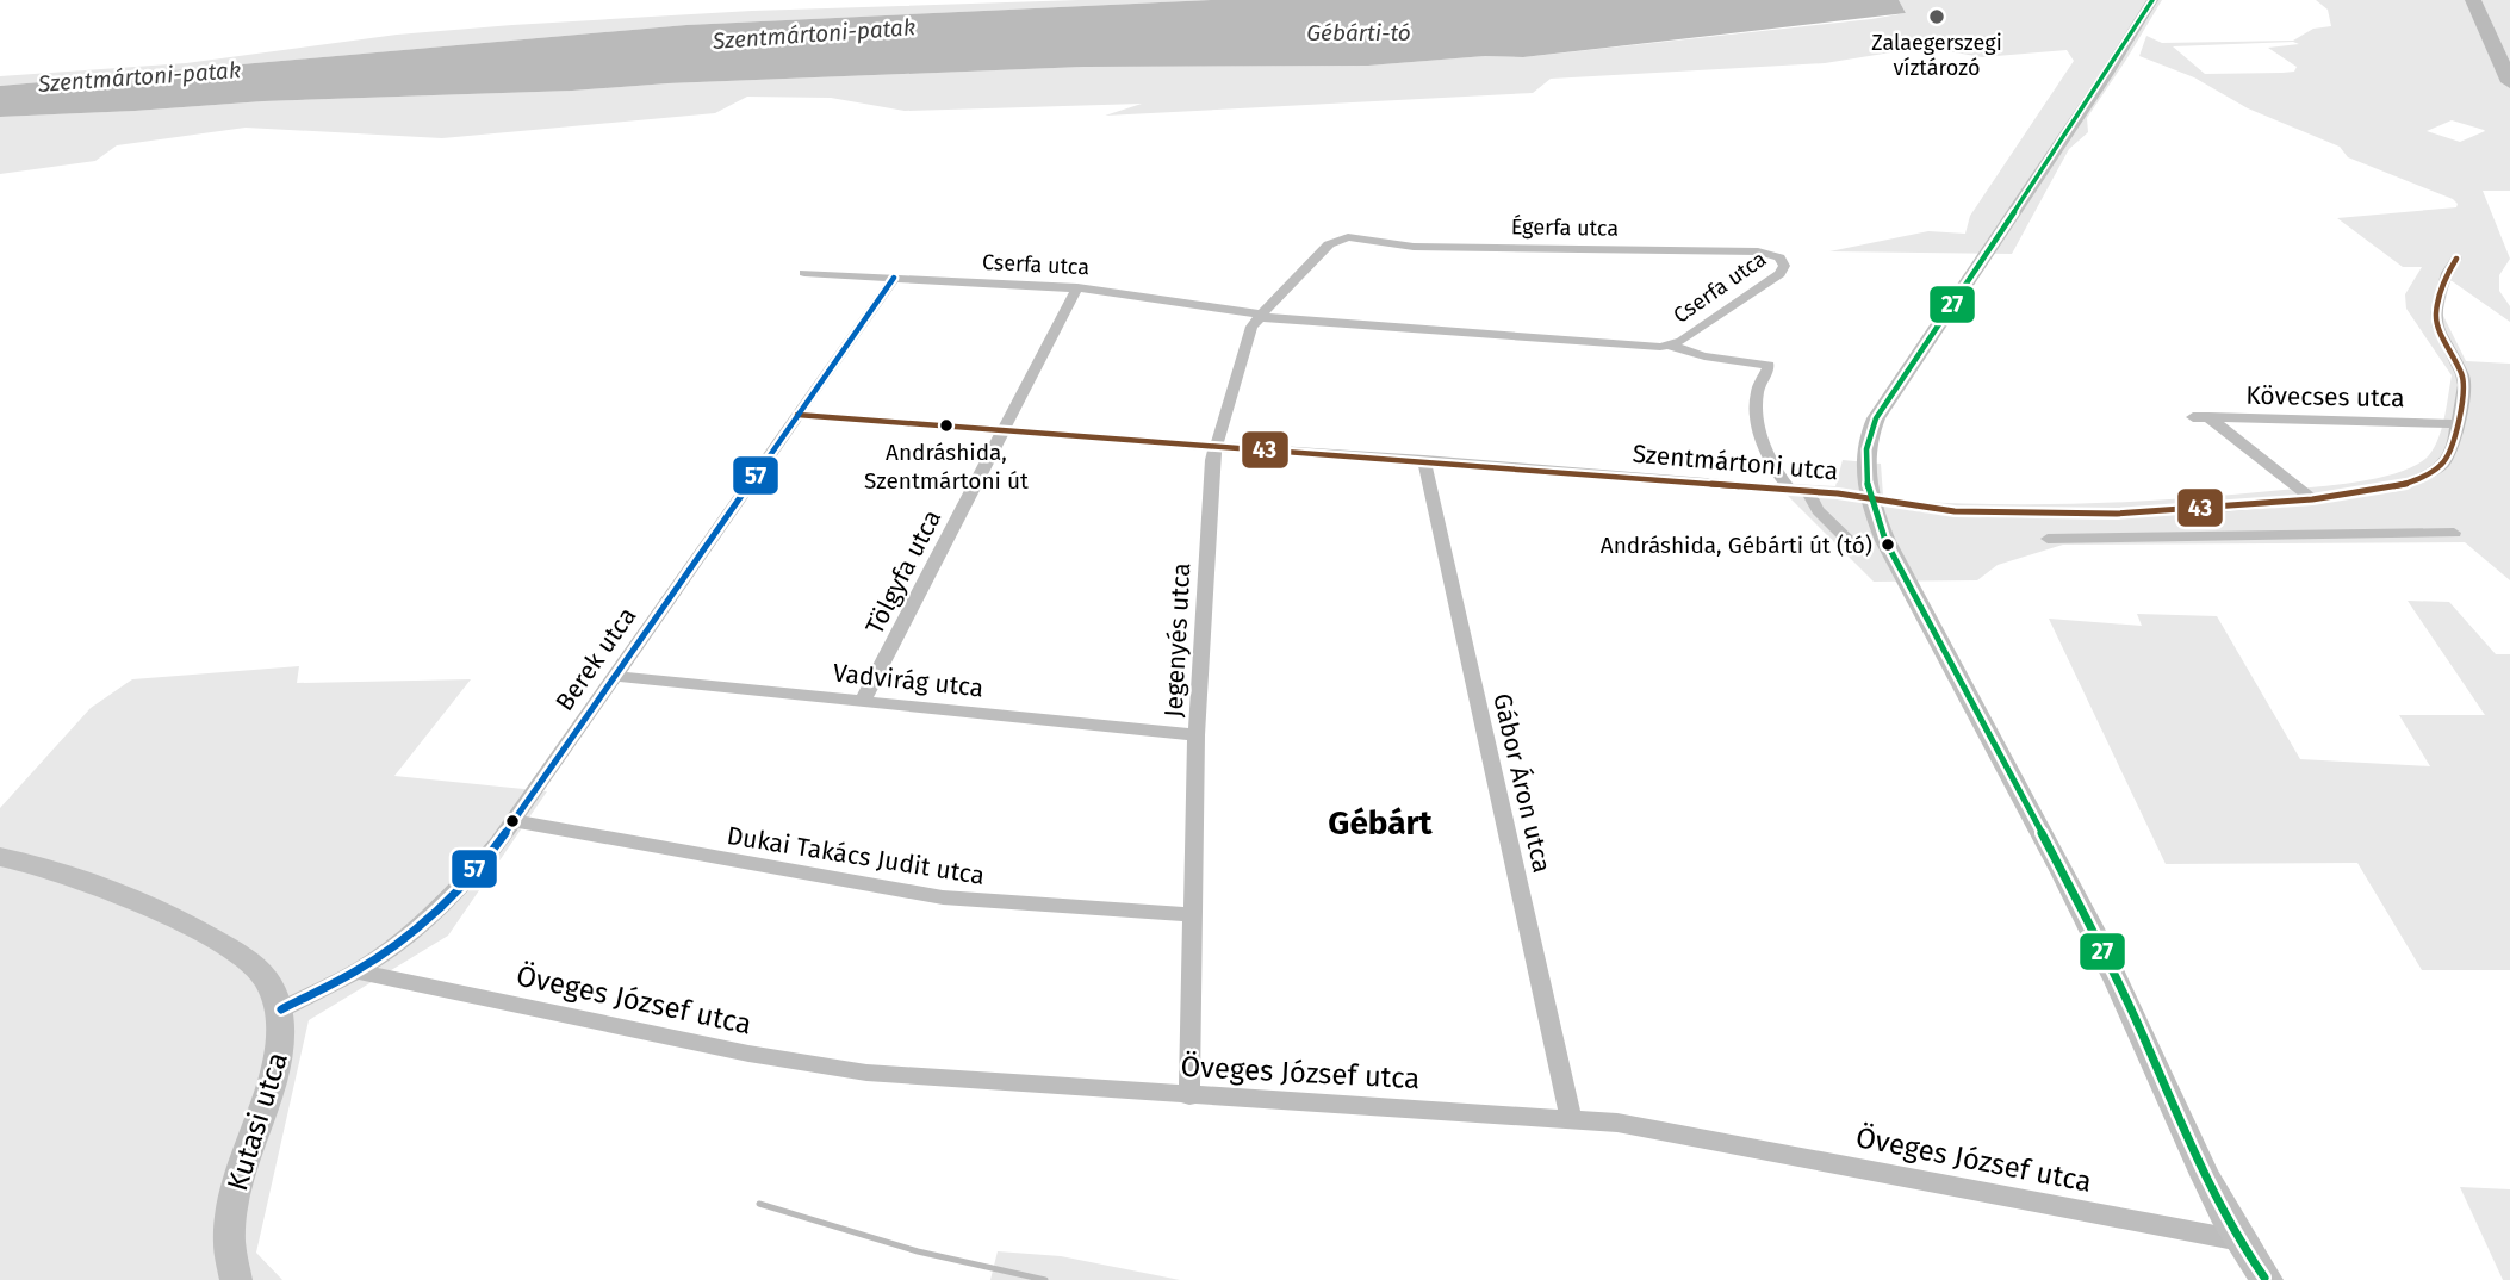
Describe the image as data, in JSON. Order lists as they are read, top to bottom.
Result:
{
  "streets": {
    "main road": ["Kutasi utca"],
    "street": [
      "Égerfa utca",
      "Cserfa utca",
      "Kövecses utca",
      "Szentmártoni utca",
      "Tölgyfa utca",
      "Jegenyés utca",
      "Berek utca",
      "Vadvirág utca",
      "Gábor Áron utca",
      "Dukai Takács Judit utca",
      "Öveges József utca"
    ]
  },
  "crossings": [
    ["Égerfa utca", "Cserfa utca"],
    ["Égerfa utca", "Jegenyés utca"],
    ["Cserfa utca", "Szentmártoni utca"],
    ["Cserfa utca", "Tölgyfa utca"],
    ["Cserfa utca", "Jegenyés utca"],
    ["Cserfa utca", "Berek utca"],
    ["Kövecses utca", "Szentmártoni utca"],
    ["Szentmártoni utca", "Tölgyfa utca"],
    ["Szentmártoni utca", "Jegenyés utca"],
    ["Szentmártoni utca", "Berek utca"],
    ["Szentmártoni utca", "Gábor Áron utca"],
    ["Tölgyfa utca", "Vadvirág utca"],
    ["Jegenyés utca", "Vadvirág utca"],
    ["Jegenyés utca", "Dukai Takács Judit utca"],
    ["Jegenyés utca", "Öveges József utca"],
    ["Berek utca", "Vadvirág utca"],
    ["Berek utca", "Dukai Takács Judit utca"],
    ["Berek utca", "Öveges József utca"],
    ["Berek utca", "Kutasi utca"],
    ["Gábor Áron utca", "Öveges József utca"]
  ],
  "districts": ["Gébárt"],
  "water": ["Gébárti-tó", "Szentmártoni-patak"],
  "places": ["Zalaegerszegi víztározó", "Andráshida, Szentmártoni út", "Andráshida, Gébárti út (tó)"],
  "lines": ["transit line 27", "transit line 43", "transit line 57"]
}
